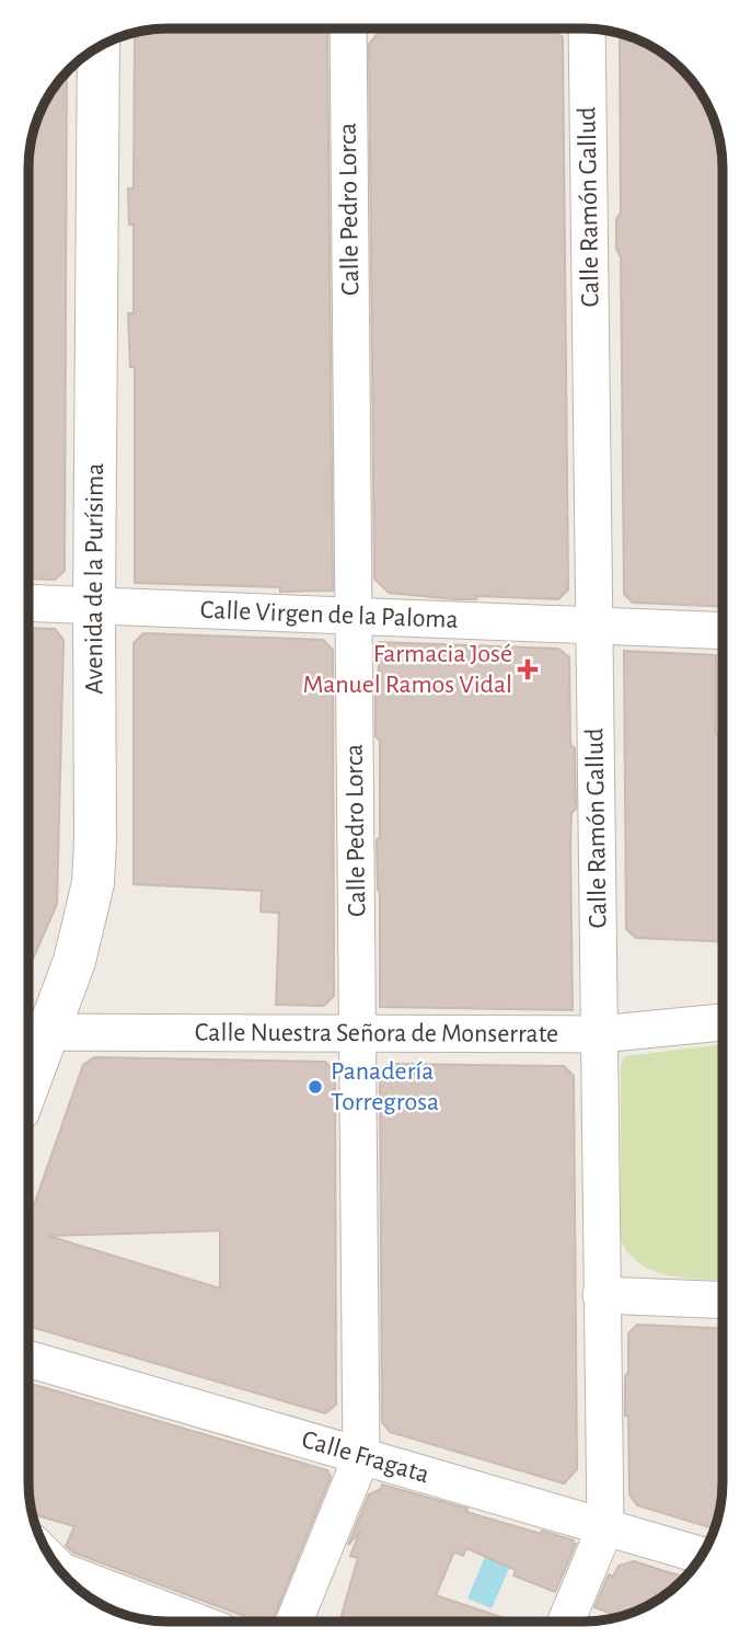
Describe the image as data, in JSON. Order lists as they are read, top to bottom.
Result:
{
  "streets": {
    "street": [
      "Calle Ramón Gallud",
      "Calle Pedro Lorca",
      "Avenida de la Purísima",
      "Calle Virgen de la Paloma",
      "Calle Nuestra Señora de Monserrate",
      "Calle Fragata"
    ]
  },
  "crossings": [
    ["Calle Ramón Gallud", "Calle Virgen de la Paloma"],
    ["Calle Ramón Gallud", "Calle Nuestra Señora de Monserrate"],
    ["Calle Ramón Gallud", "Calle Fragata"],
    ["Calle Pedro Lorca", "Calle Virgen de la Paloma"],
    ["Calle Pedro Lorca", "Calle Nuestra Señora de Monserrate"],
    ["Calle Pedro Lorca", "Calle Fragata"],
    ["Avenida de la Purísima", "Calle Virgen de la Paloma"],
    ["Avenida de la Purísima", "Calle Nuestra Señora de Monserrate"]
  ],
  "places": {
    "health": ["Farmacia José Manuel Ramos Vidal"],
    "other": ["Panadería Torregrosa"]
  }
}
